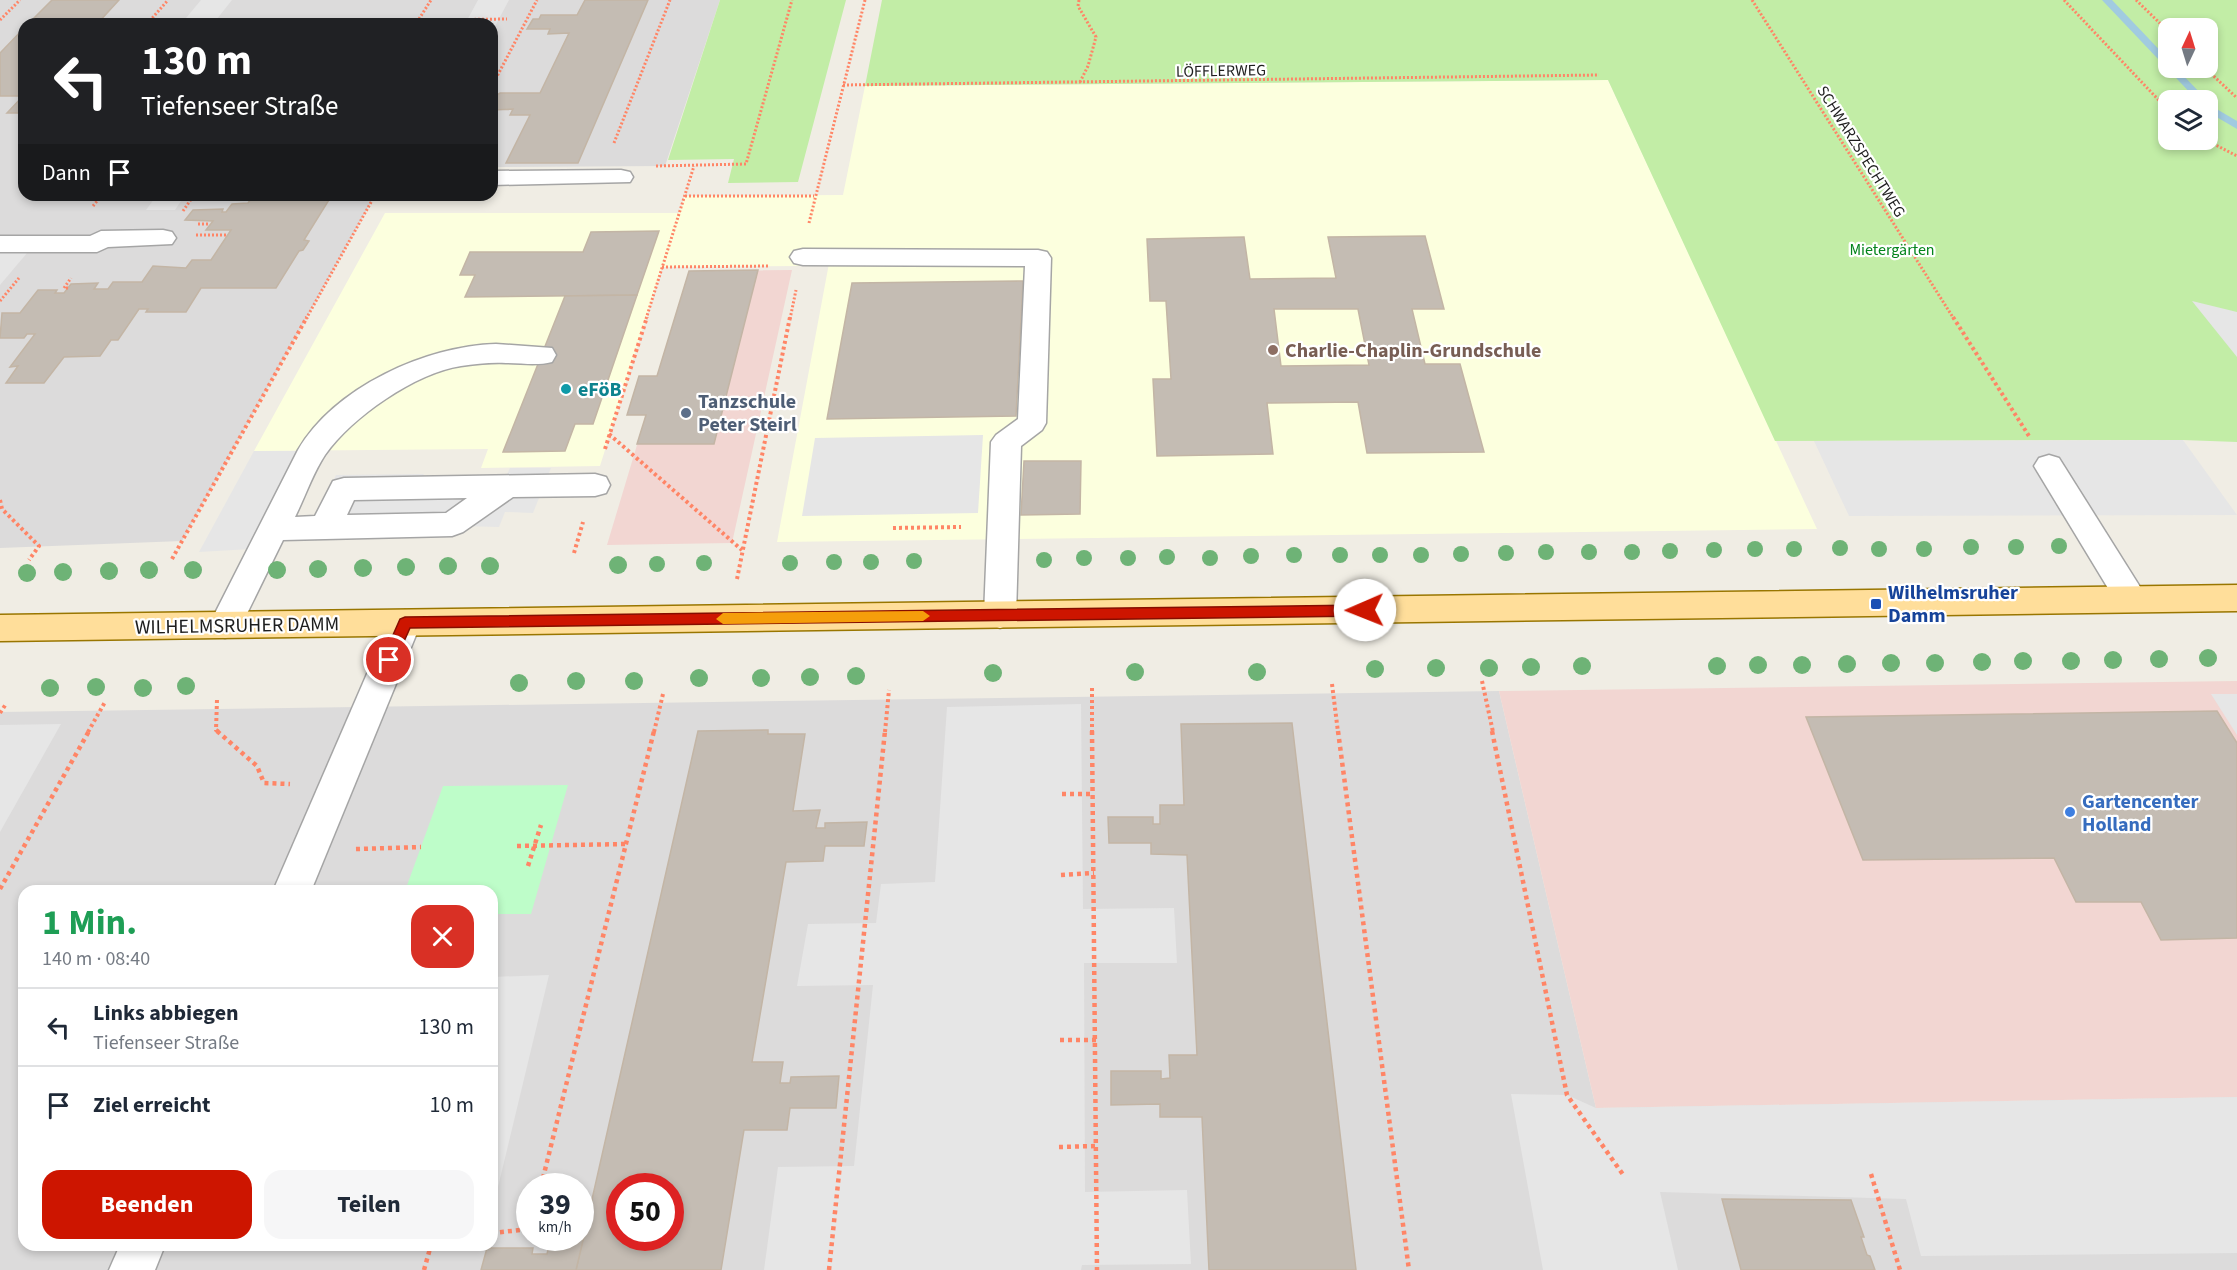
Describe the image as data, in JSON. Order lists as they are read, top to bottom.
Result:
{
  "streets": {
    "main road": ["WILHELMSRUHER DAMM"],
    "path": ["LÖFFLERWEG", "SCHWARZSPECHTWEG"]
  },
  "parks": ["Mietergärten"],
  "places": {
    "other": [
      "Charlie-Chaplin-Grundschule",
      "eFöB",
      "Tanzschule Peter Steirl",
      "Gartencenter Holland"
    ],
    "transit": ["Wilhelmsruher Damm"]
  },
  "north": "top",
  "page": {
    "turn": ["130 m", "Tiefenseer Straße"],
    "then": "Dann",
    "heading": ["1 Min.", "140 m · 08:40"],
    "list": [
      {
        "name": "Links abbiegen",
        "note": "Tiefenseer Straße",
        "value": "130 m"
      },
      {
        "name": "Ziel erreicht",
        "value": "10 m"
      }
    ],
    "buttons": ["Beenden", "Teilen"],
    "speed": "39 km/h",
    "limit": "50"
  }
}
